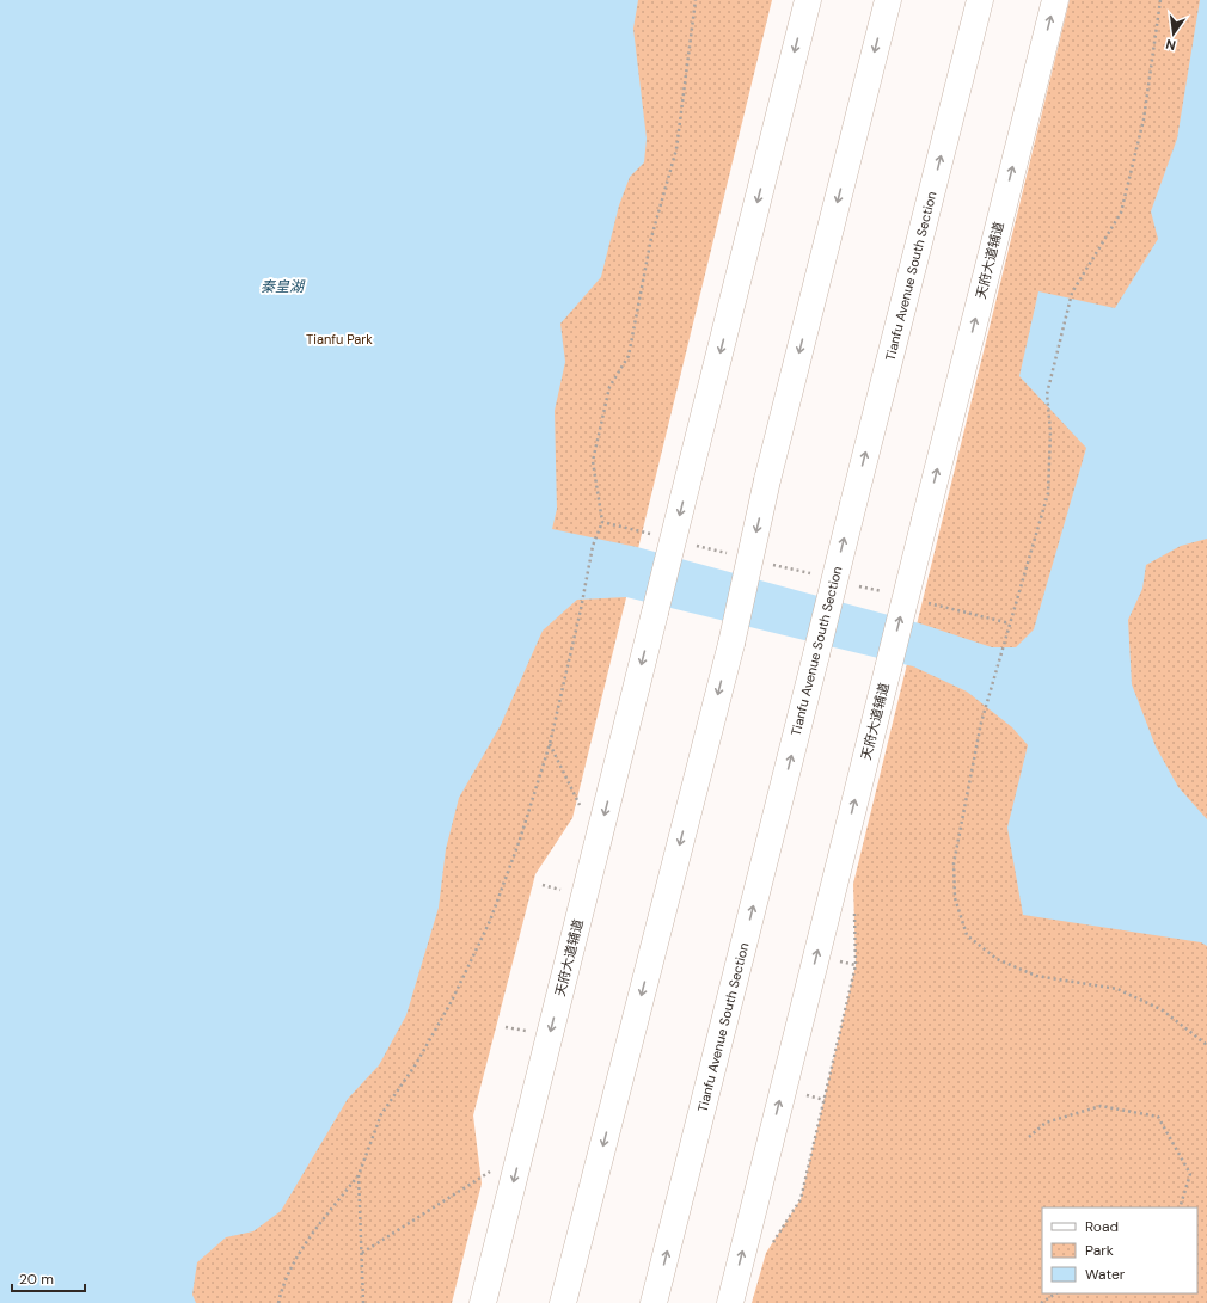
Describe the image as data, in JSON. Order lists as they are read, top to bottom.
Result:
{
  "streets": {
    "main road": ["天府大道辅道", "Tianfu Avenue South Section"]
  },
  "water": ["秦皇湖"],
  "parks": ["Tianfu Park"],
  "legend": ["Road", "Park", "Water"],
  "scale_bar": "20 m",
  "north": "bottom"
}
